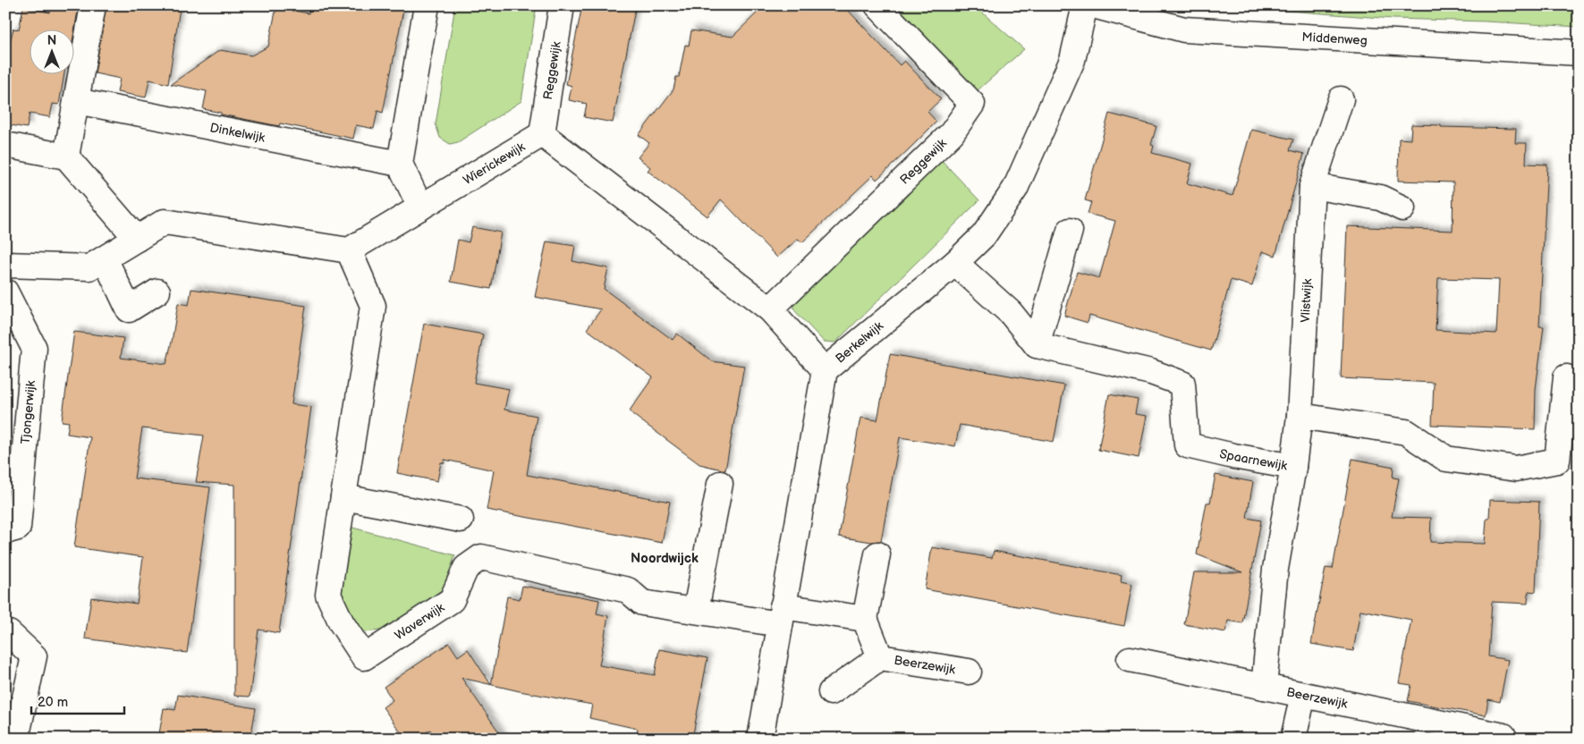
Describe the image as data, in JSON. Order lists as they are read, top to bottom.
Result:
{
  "streets": {
    "street": [
      "Middenweg",
      "Reggewijk",
      "Dinkelwijk",
      "Wierickewijk",
      "Vlistwijk",
      "Berkelwijk",
      "Tjongerwijk",
      "Spaarnewijk",
      "Waverwijk",
      "Beerzewijk"
    ]
  },
  "crossings": [
    ["Reggewijk", "Wierickewijk"],
    ["Wierickewijk", "Waverwijk"],
    ["Vlistwijk", "Spaarnewijk"],
    ["Berkelwijk", "Waverwijk"]
  ],
  "districts": ["Noordwijck"],
  "scale_bar": "20 m",
  "north": "top"
}
